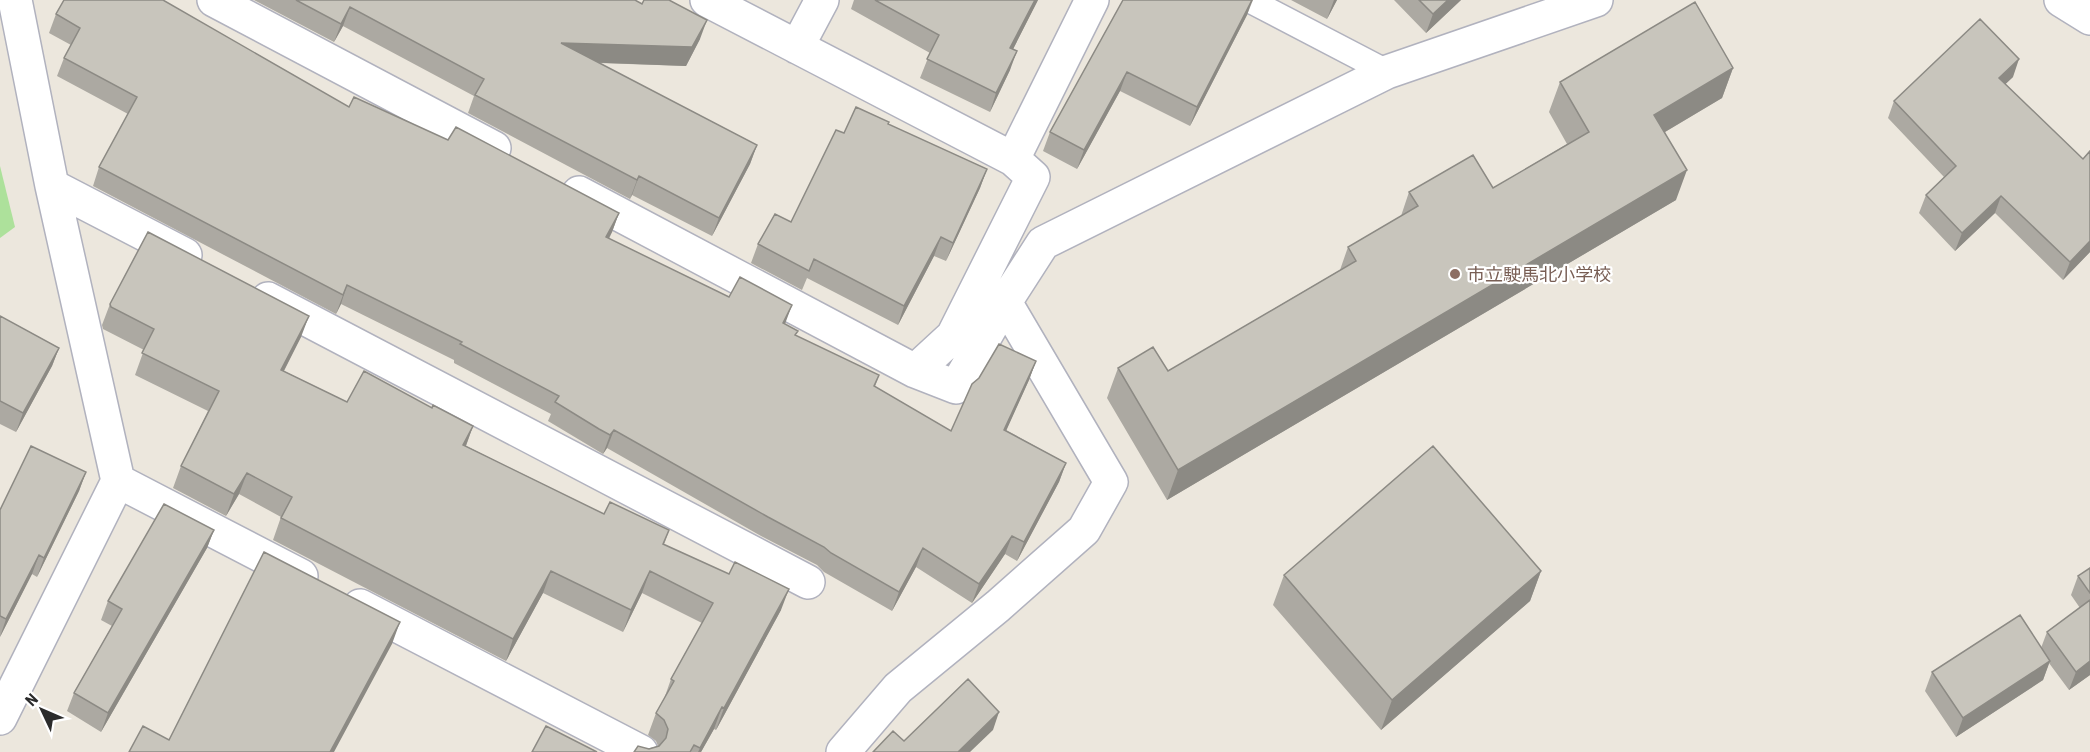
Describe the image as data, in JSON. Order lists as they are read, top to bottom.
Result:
{
  "places": ["市立駛馬北小学校"],
  "north": "top left"
}
